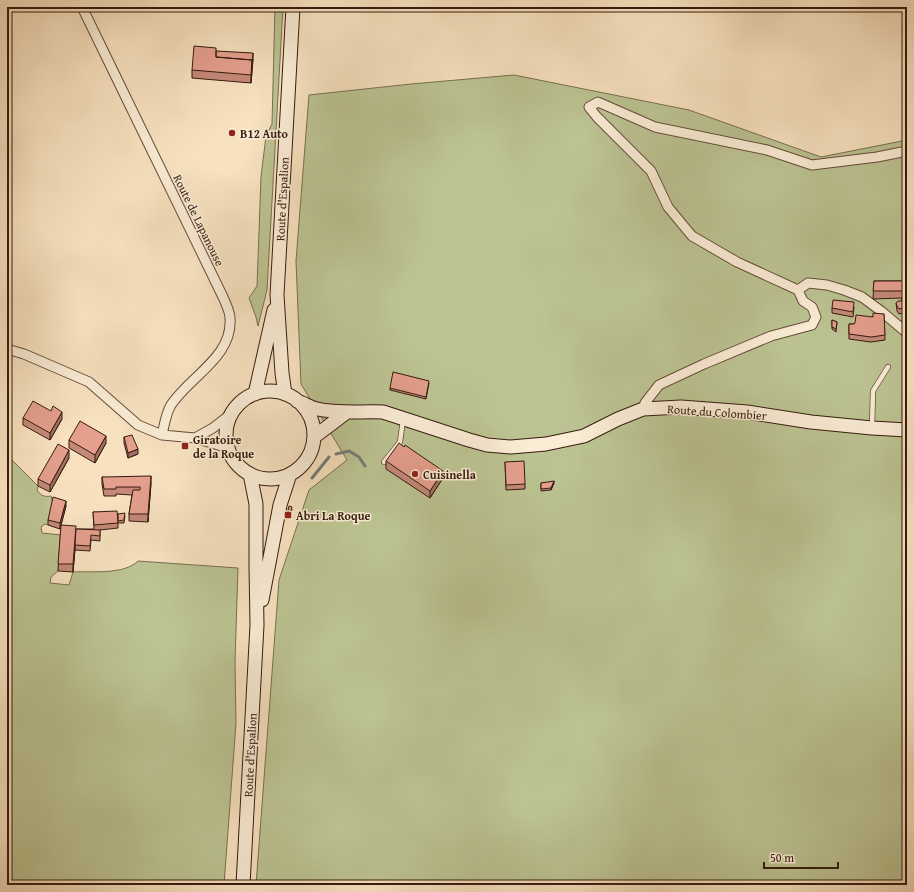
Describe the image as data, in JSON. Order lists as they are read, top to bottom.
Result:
{
  "streets": {
    "main road": ["Route d'Espalion", "Route du Colombier"],
    "street": ["Route de Lapanouse"]
  },
  "crossings": [
    ["Route d'Espalion", "Route du Colombier"]
  ],
  "places": {
    "other": ["B12 Auto", "Cuisinella"],
    "transit": ["Giratoire de la Roque", "Abri La Roque"]
  },
  "scale_bar": "50 m"
}
